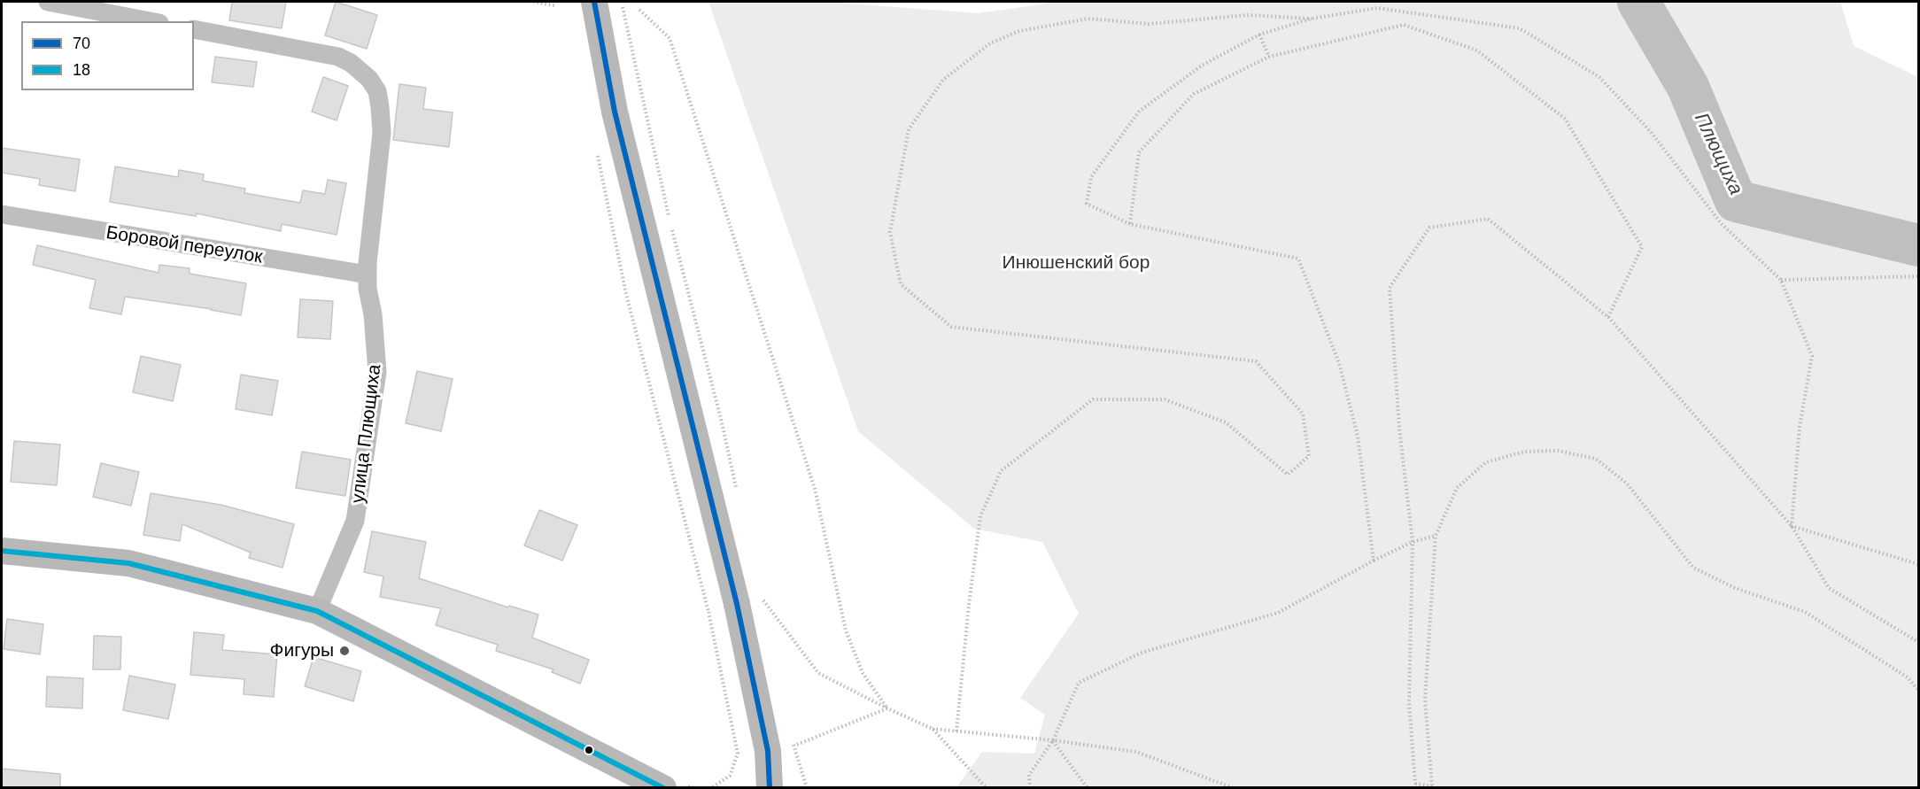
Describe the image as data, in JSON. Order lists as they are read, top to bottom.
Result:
{
  "streets": {
    "street": ["Боровой переулок", "улица Плющиха"]
  },
  "crossings": [
    ["Боровой переулок", "улица Плющиха"]
  ],
  "water": ["Плющиха"],
  "parks": ["Инюшенский бор"],
  "places": ["Фигуры"],
  "lines": ["transit line 70", "transit line 18"],
  "legend": ["70", "18"]
}
